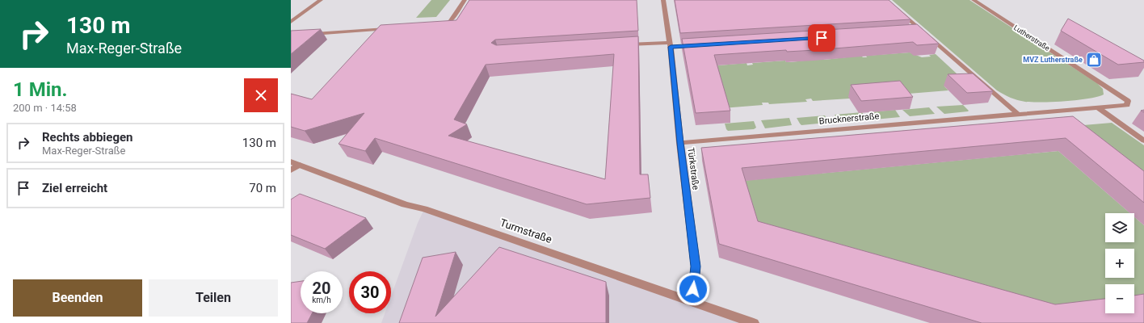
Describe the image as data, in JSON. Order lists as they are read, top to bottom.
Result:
{
  "streets": {
    "street": [
      "Lutherstraße",
      "Brucknerstraße",
      "Türkstraße",
      "Turmstraße"
    ]
  },
  "crossings": [
    ["Lutherstraße", "Brucknerstraße"],
    ["Brucknerstraße", "Türkstraße"],
    ["Türkstraße", "Turmstraße"]
  ],
  "places": {
    "shop": ["MVZ Lutherstraße"]
  },
  "page": {
    "turn": ["130 m", "Max-Reger-Straße"],
    "heading": ["1 Min.", "200 m · 14:58"],
    "list": [
      {
        "name": "Rechts abbiegen",
        "note": "Max-Reger-Straße",
        "value": "130 m"
      },
      {
        "name": "Ziel erreicht",
        "value": "70 m"
      }
    ],
    "map_buttons": ["+", "−"],
    "speed": "20 km/h",
    "limit": "30",
    "buttons": ["Beenden", "Teilen"]
  }
}
